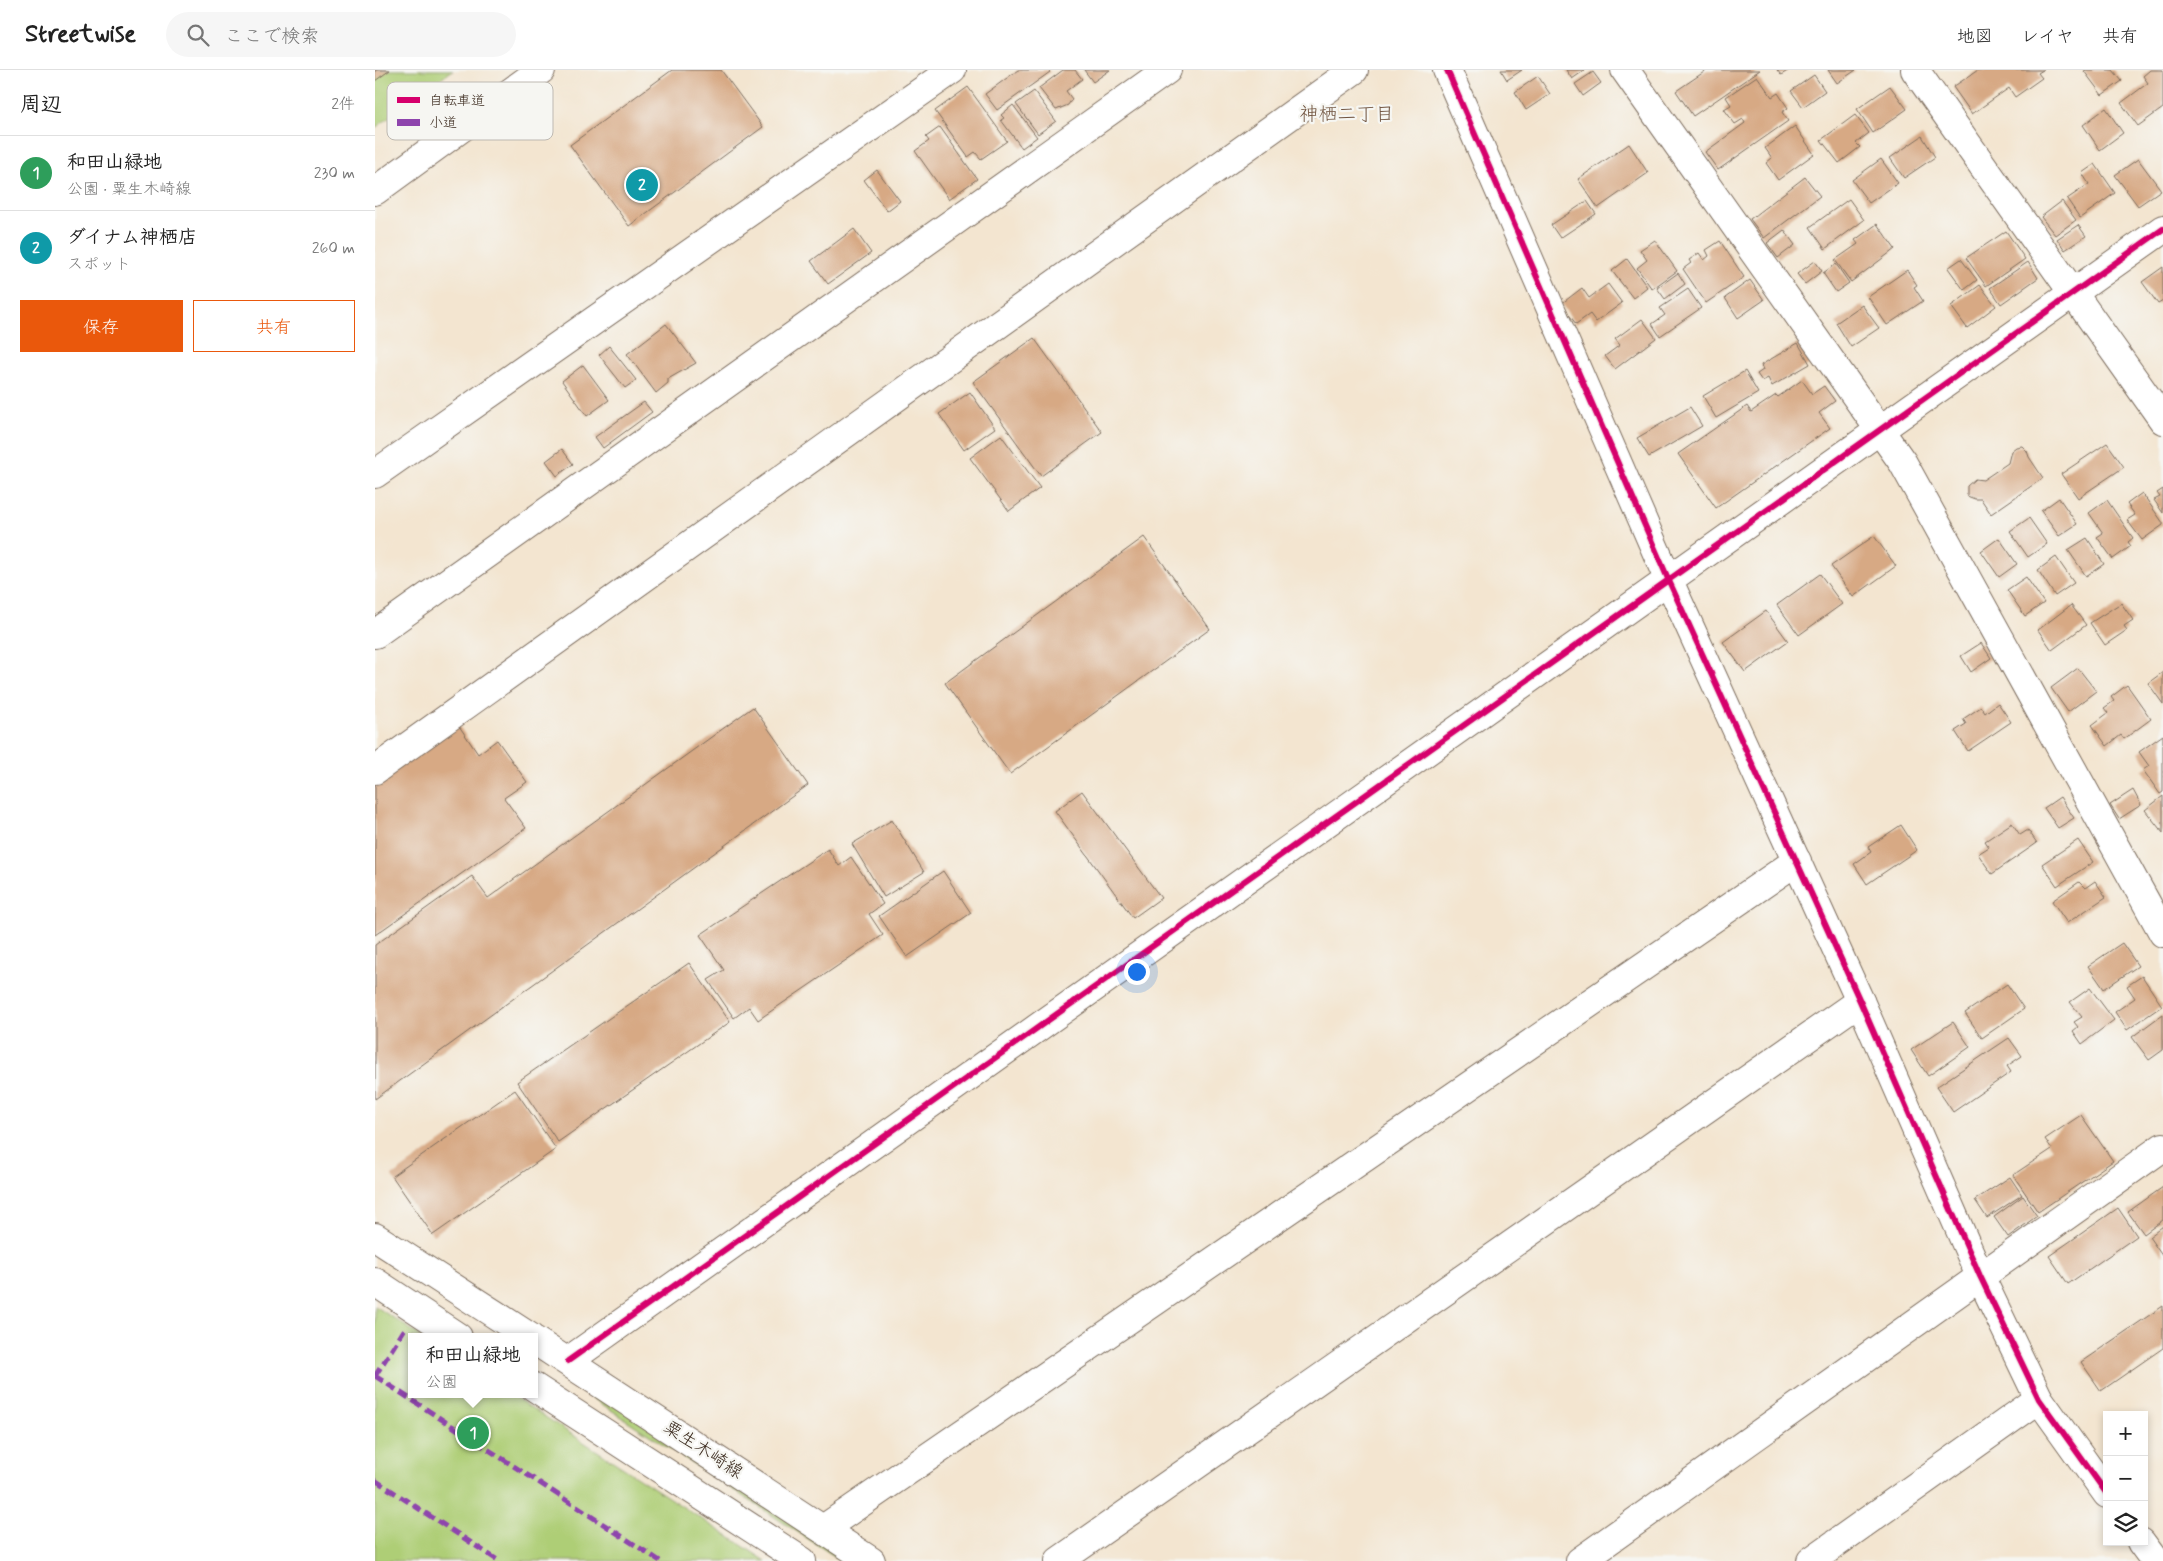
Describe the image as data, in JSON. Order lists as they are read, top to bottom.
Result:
{
  "streets": {
    "street": ["粟生木崎線"]
  },
  "districts": ["神栖二丁目"],
  "legend": ["自転車道", "小道"],
  "page": {
    "header": "Streetwise",
    "search": "ここで検索",
    "nav": ["地図", "レイヤ", "共有"],
    "heading": ["周辺", "2件"],
    "list": [
      {
        "mark": "1",
        "name": "和田山緑地",
        "note": "公園 · 粟生木崎線",
        "value": "230 m"
      },
      {
        "mark": "2",
        "name": "ダイナム神栖店",
        "note": "スポット",
        "value": "260 m"
      }
    ],
    "pins": ["2", "1"],
    "buttons": ["保存", "共有"],
    "popup": ["和田山緑地", "公園"],
    "map_buttons": ["+", "−"]
  }
}
